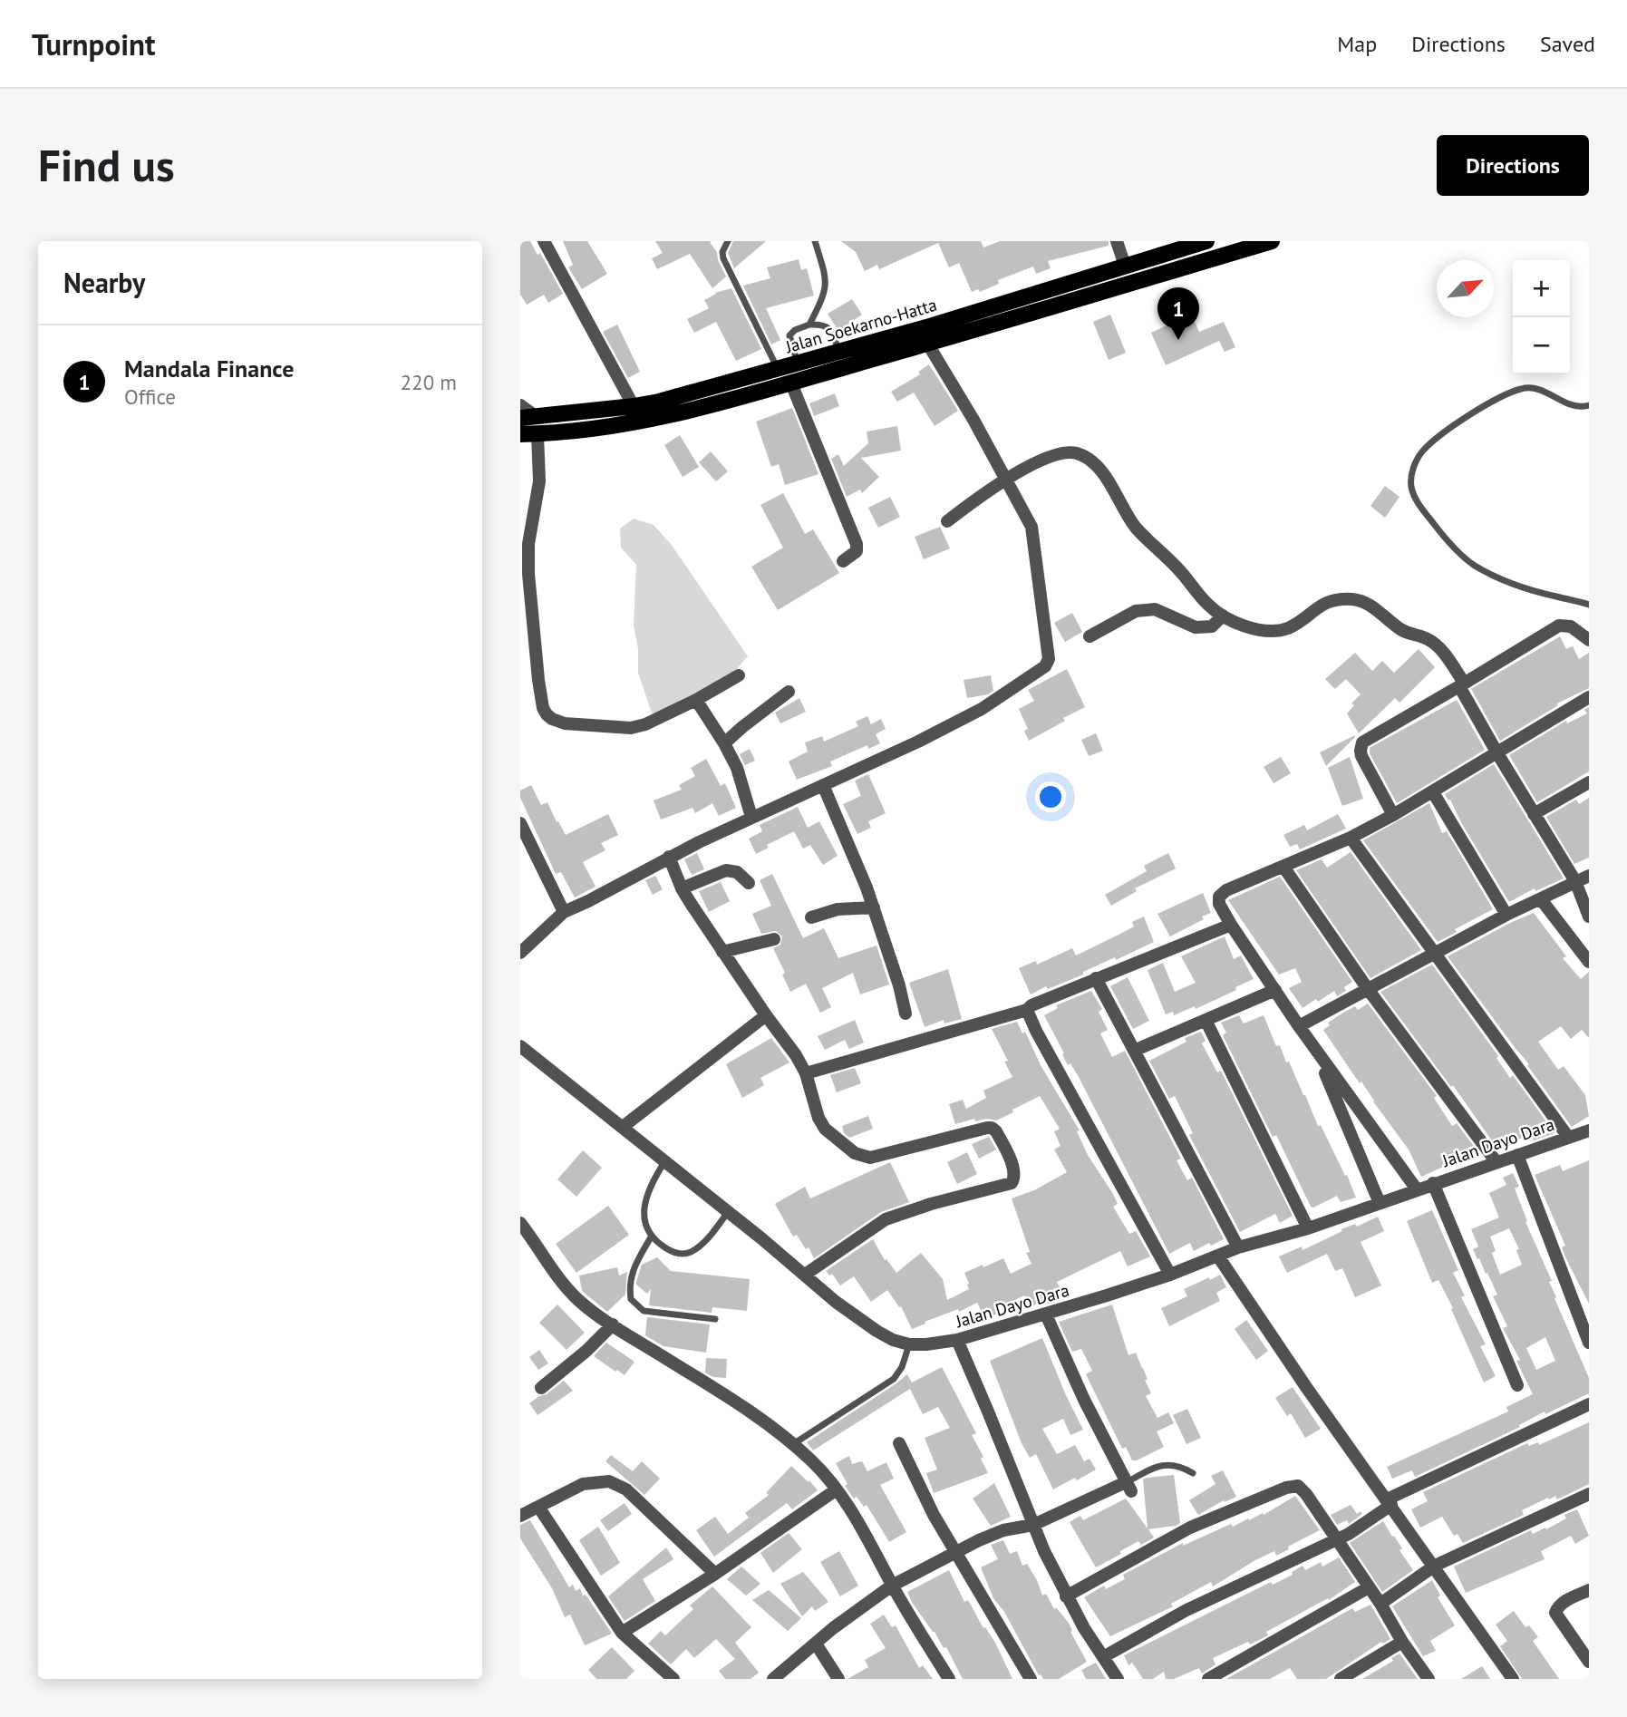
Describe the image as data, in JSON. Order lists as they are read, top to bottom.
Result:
{
  "streets": {
    "main road": ["Jalan Soekarno-Hatta"],
    "street": ["Jalan Dayo Dara"]
  },
  "north": "top right",
  "page": {
    "header": "Turnpoint",
    "nav": ["Map", "Directions", "Saved"],
    "buttons": "Directions",
    "title": "Find us",
    "heading": "Nearby",
    "map_buttons": ["+", "−"],
    "pins": "1",
    "list": [
      {
        "mark": "1",
        "name": "Mandala Finance",
        "note": "Office",
        "value": "220 m"
      }
    ]
  }
}
